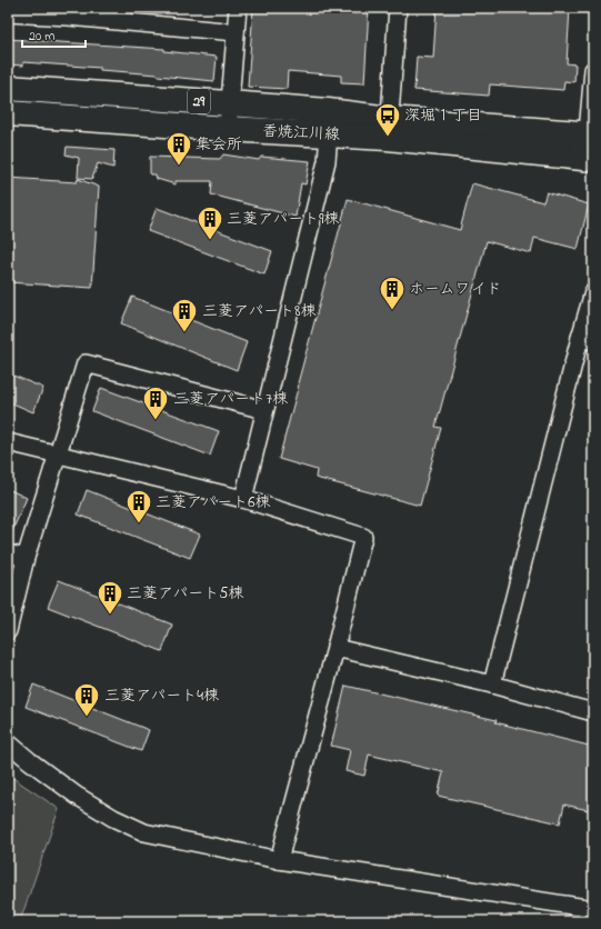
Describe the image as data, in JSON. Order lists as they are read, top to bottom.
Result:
{
  "streets": {
    "main road": ["29", "香焼江川線"]
  },
  "places": {
    "bus stop": ["深堀１丁目"],
    "building": [
      "集会所",
      "三菱アパート9棟",
      "ホームワイド",
      "三菱アパート8棟",
      "三菱アパート7棟",
      "三菱アパート6棟",
      "三菱アパート5棟",
      "三菱アパート4棟"
    ]
  },
  "scale_bar": "20 m"
}
